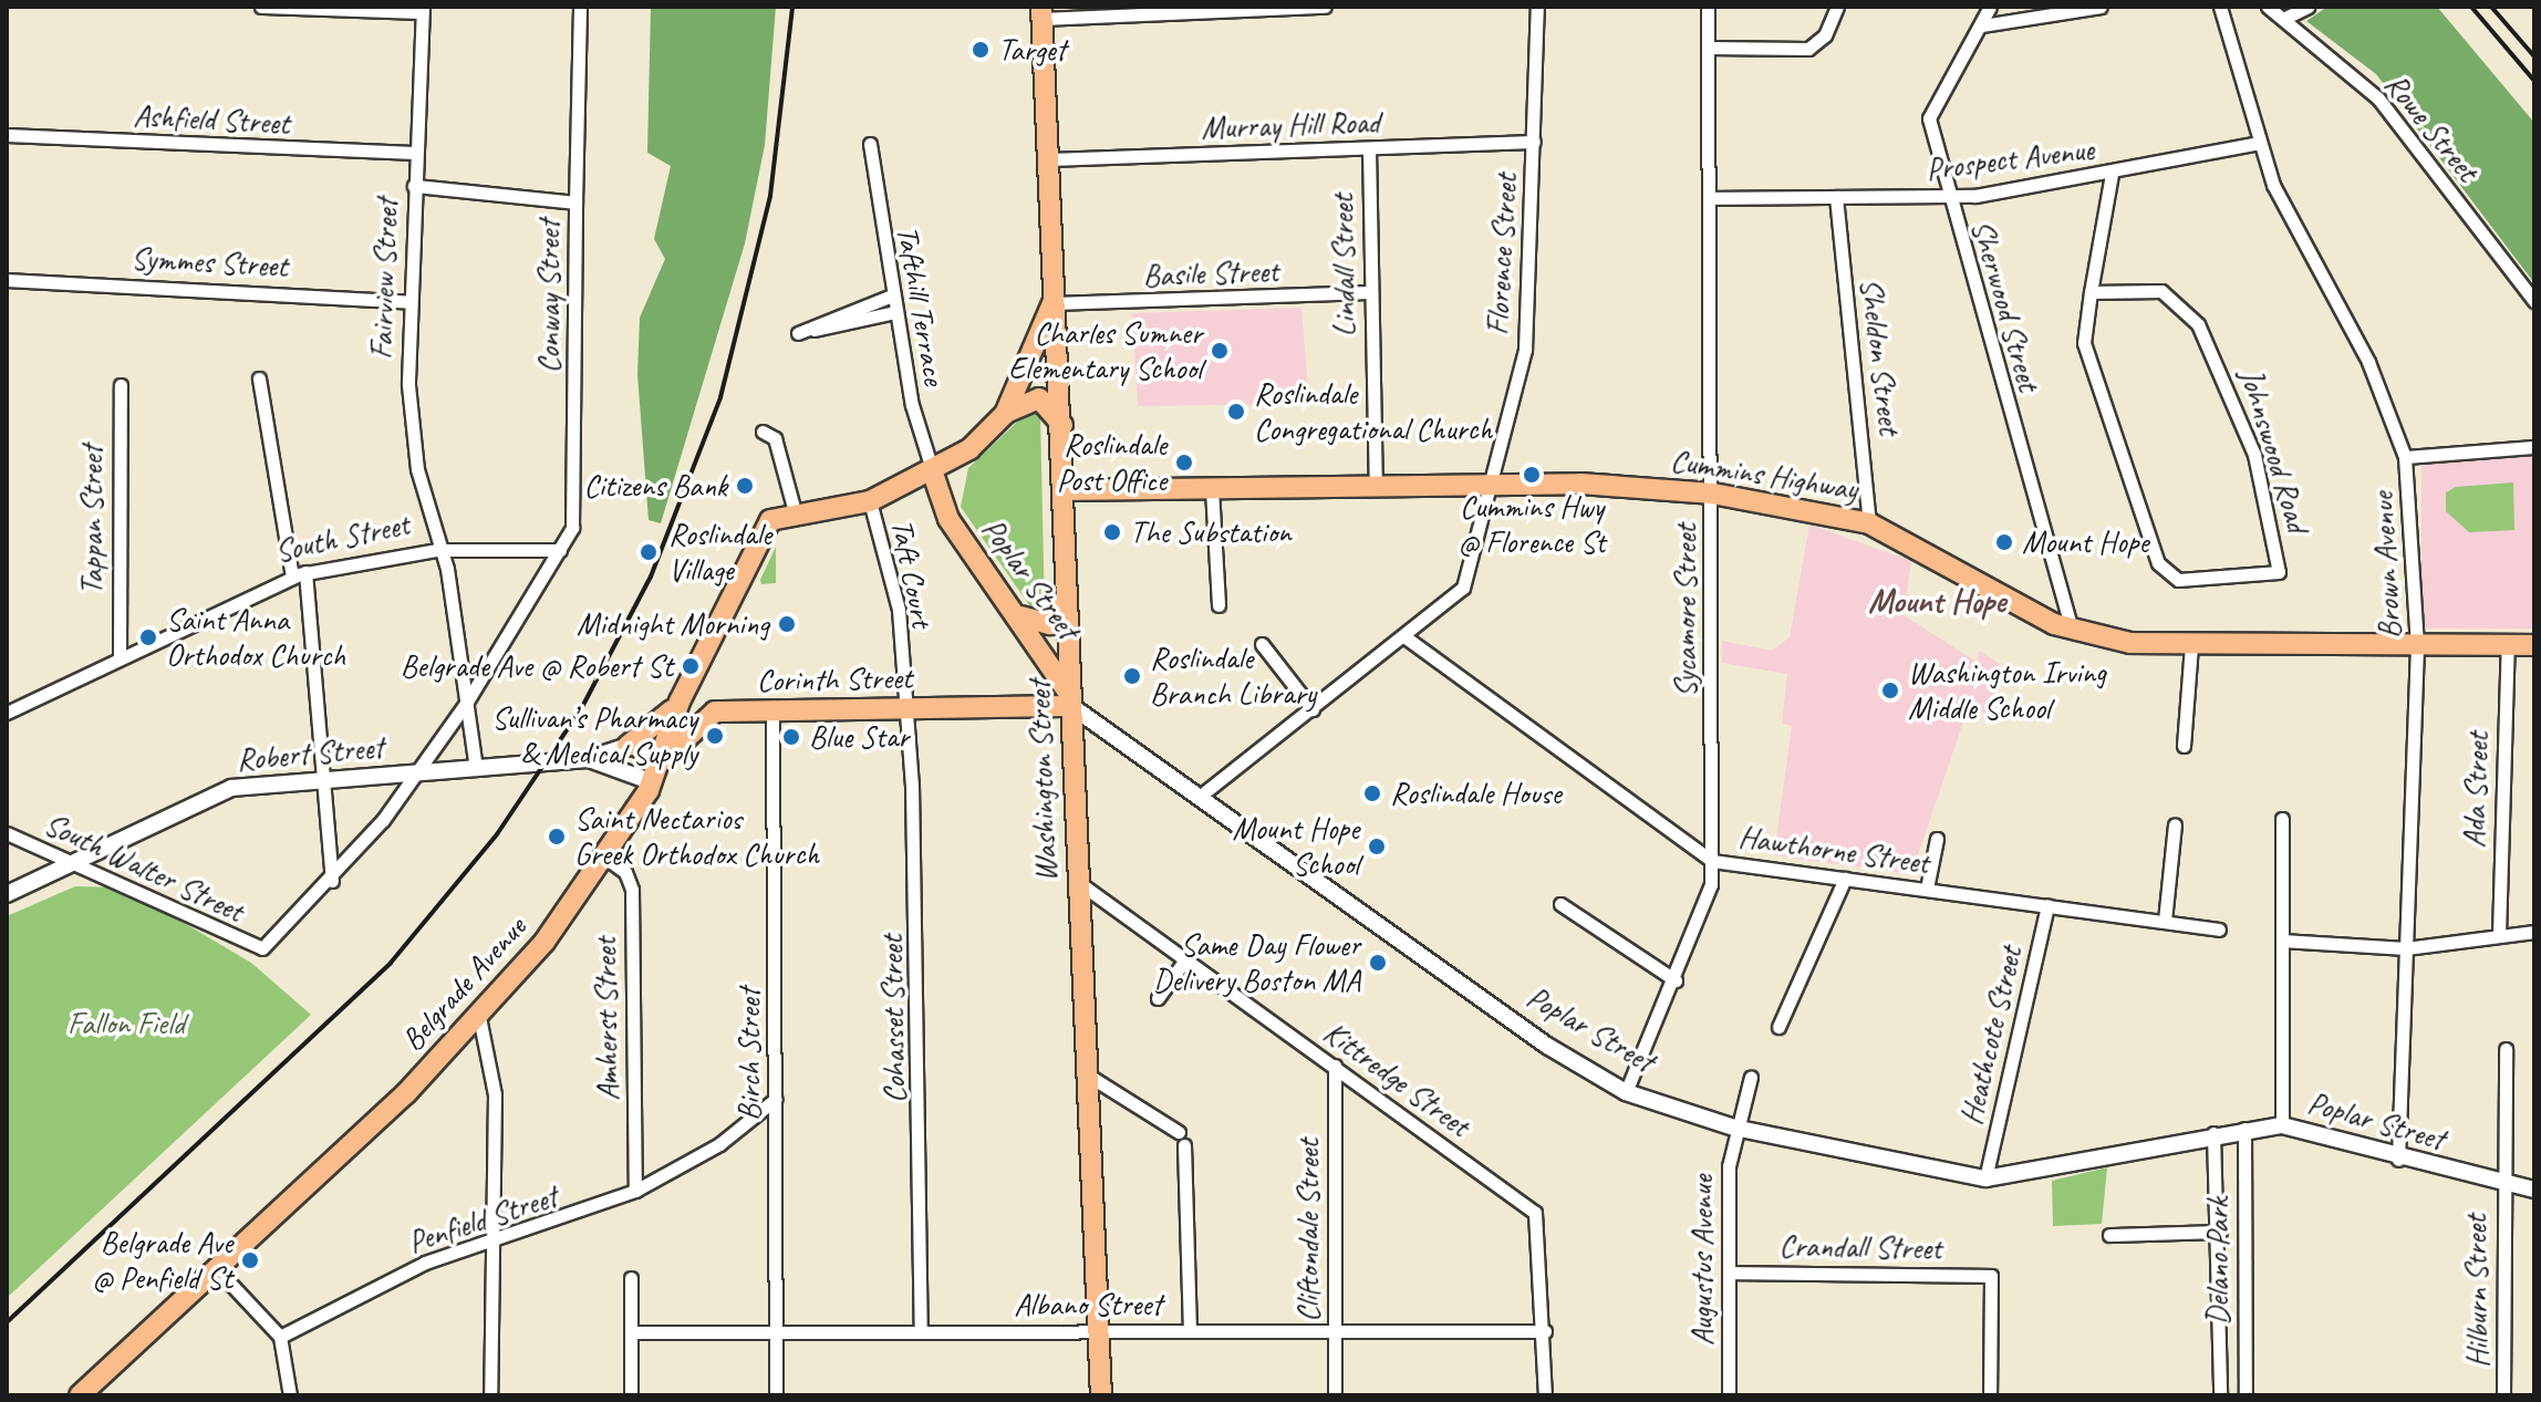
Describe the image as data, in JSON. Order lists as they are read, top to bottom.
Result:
{
  "streets": {
    "main road": [
      "Cummins Highway",
      "Poplar Street",
      "Corinth Street",
      "Washington Street",
      "Belgrade Avenue"
    ],
    "street": [
      "Ashfield Street",
      "Murray Hill Road",
      "Rowe Street",
      "Prospect Avenue",
      "Florence Street",
      "Symmes Street",
      "Lindall Street",
      "Basile Street",
      "Fairview Street",
      "Conway Street",
      "Tafthill Terrace",
      "Sherwood Street",
      "Sheldon Street",
      "Johnswood Road",
      "Tappan Street",
      "South Street",
      "Brown Avenue",
      "Taft Court",
      "Sycamore Street",
      "Robert Street",
      "Ada Street",
      "Hawthorne Street",
      "South Walter Street",
      "Amherst Street",
      "Cohasset Street",
      "Heathcote Street",
      "Birch Street",
      "Kittredge Street",
      "Penfield Street",
      "Cliftondale Street",
      "Crandall Street",
      "Augustus Avenue",
      "Delano Park",
      "Hilburn Street",
      "Albano Street"
    ]
  },
  "crossings": [
    ["Ashfield Street", "Fairview Street"],
    ["Murray Hill Road", "Florence Street"],
    ["Murray Hill Road", "Lindall Street"],
    ["Murray Hill Road", "Washington Street"],
    ["Prospect Avenue", "Sherwood Street"],
    ["Prospect Avenue", "Sheldon Street"],
    ["Prospect Avenue", "Johnswood Road"],
    ["Prospect Avenue", "Brown Avenue"],
    ["Prospect Avenue", "Sycamore Street"],
    ["Florence Street", "Cummins Highway"],
    ["Florence Street", "Poplar Street"],
    ["Florence Street", "Hawthorne Street"],
    ["Symmes Street", "Fairview Street"],
    ["Lindall Street", "Basile Street"],
    ["Lindall Street", "Cummins Highway"],
    ["Basile Street", "Washington Street"],
    ["Fairview Street", "Conway Street"],
    ["Fairview Street", "South Street"],
    ["Fairview Street", "Robert Street"],
    ["Conway Street", "South Street"],
    ["Conway Street", "Robert Street"],
    ["Conway Street", "South Walter Street"],
    ["Tafthill Terrace", "Poplar Street"],
    ["Sherwood Street", "Cummins Highway"],
    ["Sheldon Street", "Cummins Highway"],
    ["Cummins Highway", "Brown Avenue"],
    ["Cummins Highway", "Sycamore Street"],
    ["Cummins Highway", "Washington Street"],
    ["Cummins Highway", "Ada Street"],
    ["Tappan Street", "South Street"],
    ["Brown Avenue", "Poplar Street"],
    ["Taft Court", "Corinth Street"],
    ["Taft Court", "Cohasset Street"],
    ["Poplar Street", "Sycamore Street"],
    ["Poplar Street", "Corinth Street"],
    ["Poplar Street", "Washington Street"],
    ["Poplar Street", "Heathcote Street"],
    ["Poplar Street", "Augustus Avenue"],
    ["Poplar Street", "Delano Park"],
    ["Poplar Street", "Hilburn Street"],
    ["Sycamore Street", "Hawthorne Street"],
    ["Corinth Street", "Washington Street"],
    ["Corinth Street", "Belgrade Avenue"],
    ["Corinth Street", "Cohasset Street"],
    ["Corinth Street", "Birch Street"],
    ["Robert Street", "South Walter Street"],
    ["Robert Street", "Belgrade Avenue"],
    ["Washington Street", "Kittredge Street"],
    ["Washington Street", "Albano Street"],
    ["Hawthorne Street", "Heathcote Street"],
    ["Belgrade Avenue", "Amherst Street"],
    ["Amherst Street", "Penfield Street"],
    ["Cohasset Street", "Albano Street"],
    ["Birch Street", "Penfield Street"],
    ["Birch Street", "Albano Street"],
    ["Kittredge Street", "Cliftondale Street"],
    ["Kittredge Street", "Albano Street"],
    ["Cliftondale Street", "Albano Street"],
    ["Crandall Street", "Augustus Avenue"]
  ],
  "districts": ["Mount Hope"],
  "parks": ["Fallon Field"],
  "places": [
    "Target",
    "Charles Sumner Elementary School",
    "Roslindale Congregational Church",
    "Roslindale Post Office",
    "Cummins Hwy @ Florence St",
    "Citizens Bank",
    "The Substation",
    "Mount Hope",
    "Roslindale Village",
    "Midnight Morning",
    "Saint Anna Orthodox Church",
    "Belgrade Ave @ Robert St",
    "Roslindale Branch Library",
    "Washington Irving Middle School",
    "Sullivan’s Pharmacy & Medical Supply",
    "Blue Star",
    "Roslindale House",
    "Saint Nectarios Greek Orthodox Church",
    "Mount Hope School",
    "Same Day Flower Delivery Boston MA",
    "Belgrade Ave @ Penfield St"
  ]
}
